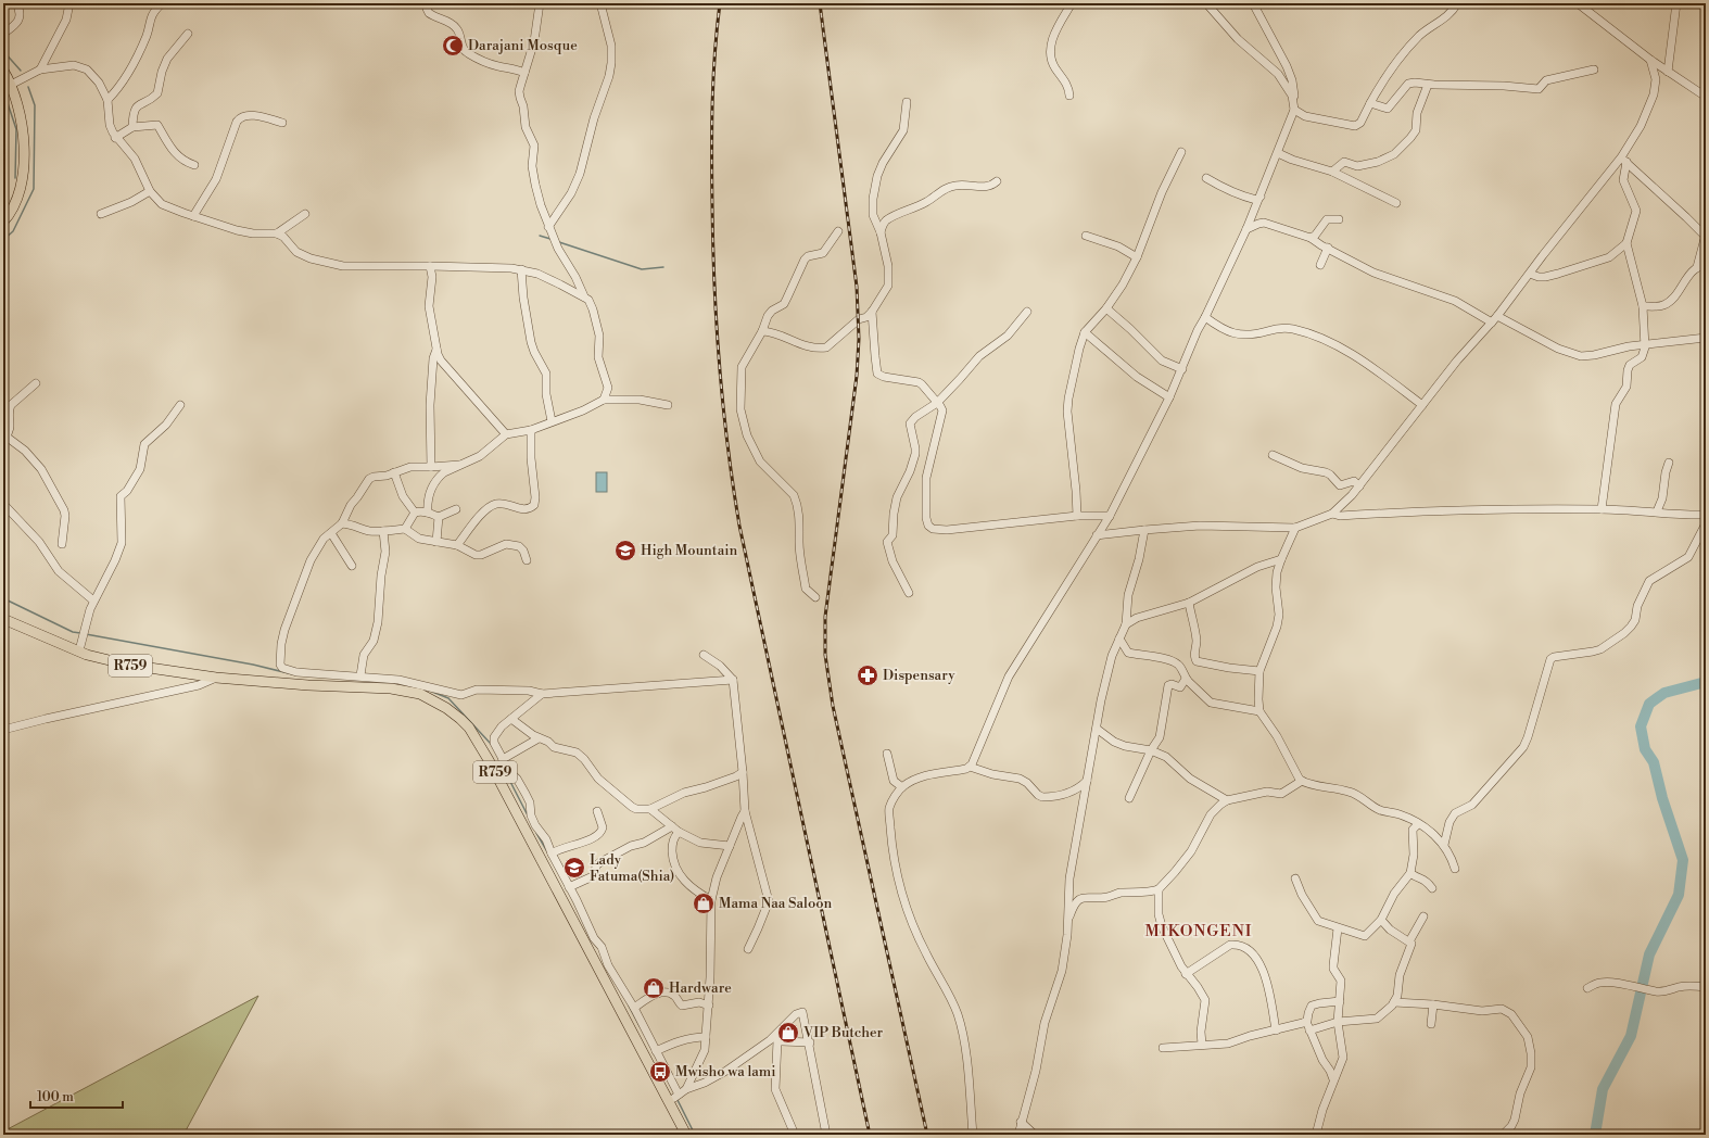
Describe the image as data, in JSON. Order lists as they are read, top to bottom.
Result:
{
  "streets": {
    "main road": ["R759"]
  },
  "districts": ["MIKONGENI"],
  "places": {
    "mosque": ["Darajani Mosque"],
    "school or university": ["High Mountain", "Lady Fatuma(Shia)"],
    "pharmacy": ["Dispensary"],
    "shop": ["Mama Naa Saloon", "Hardware", "VIP Butcher"],
    "bus stop": ["Mwisho wa lami"]
  },
  "scale_bar": "100 m"
}
